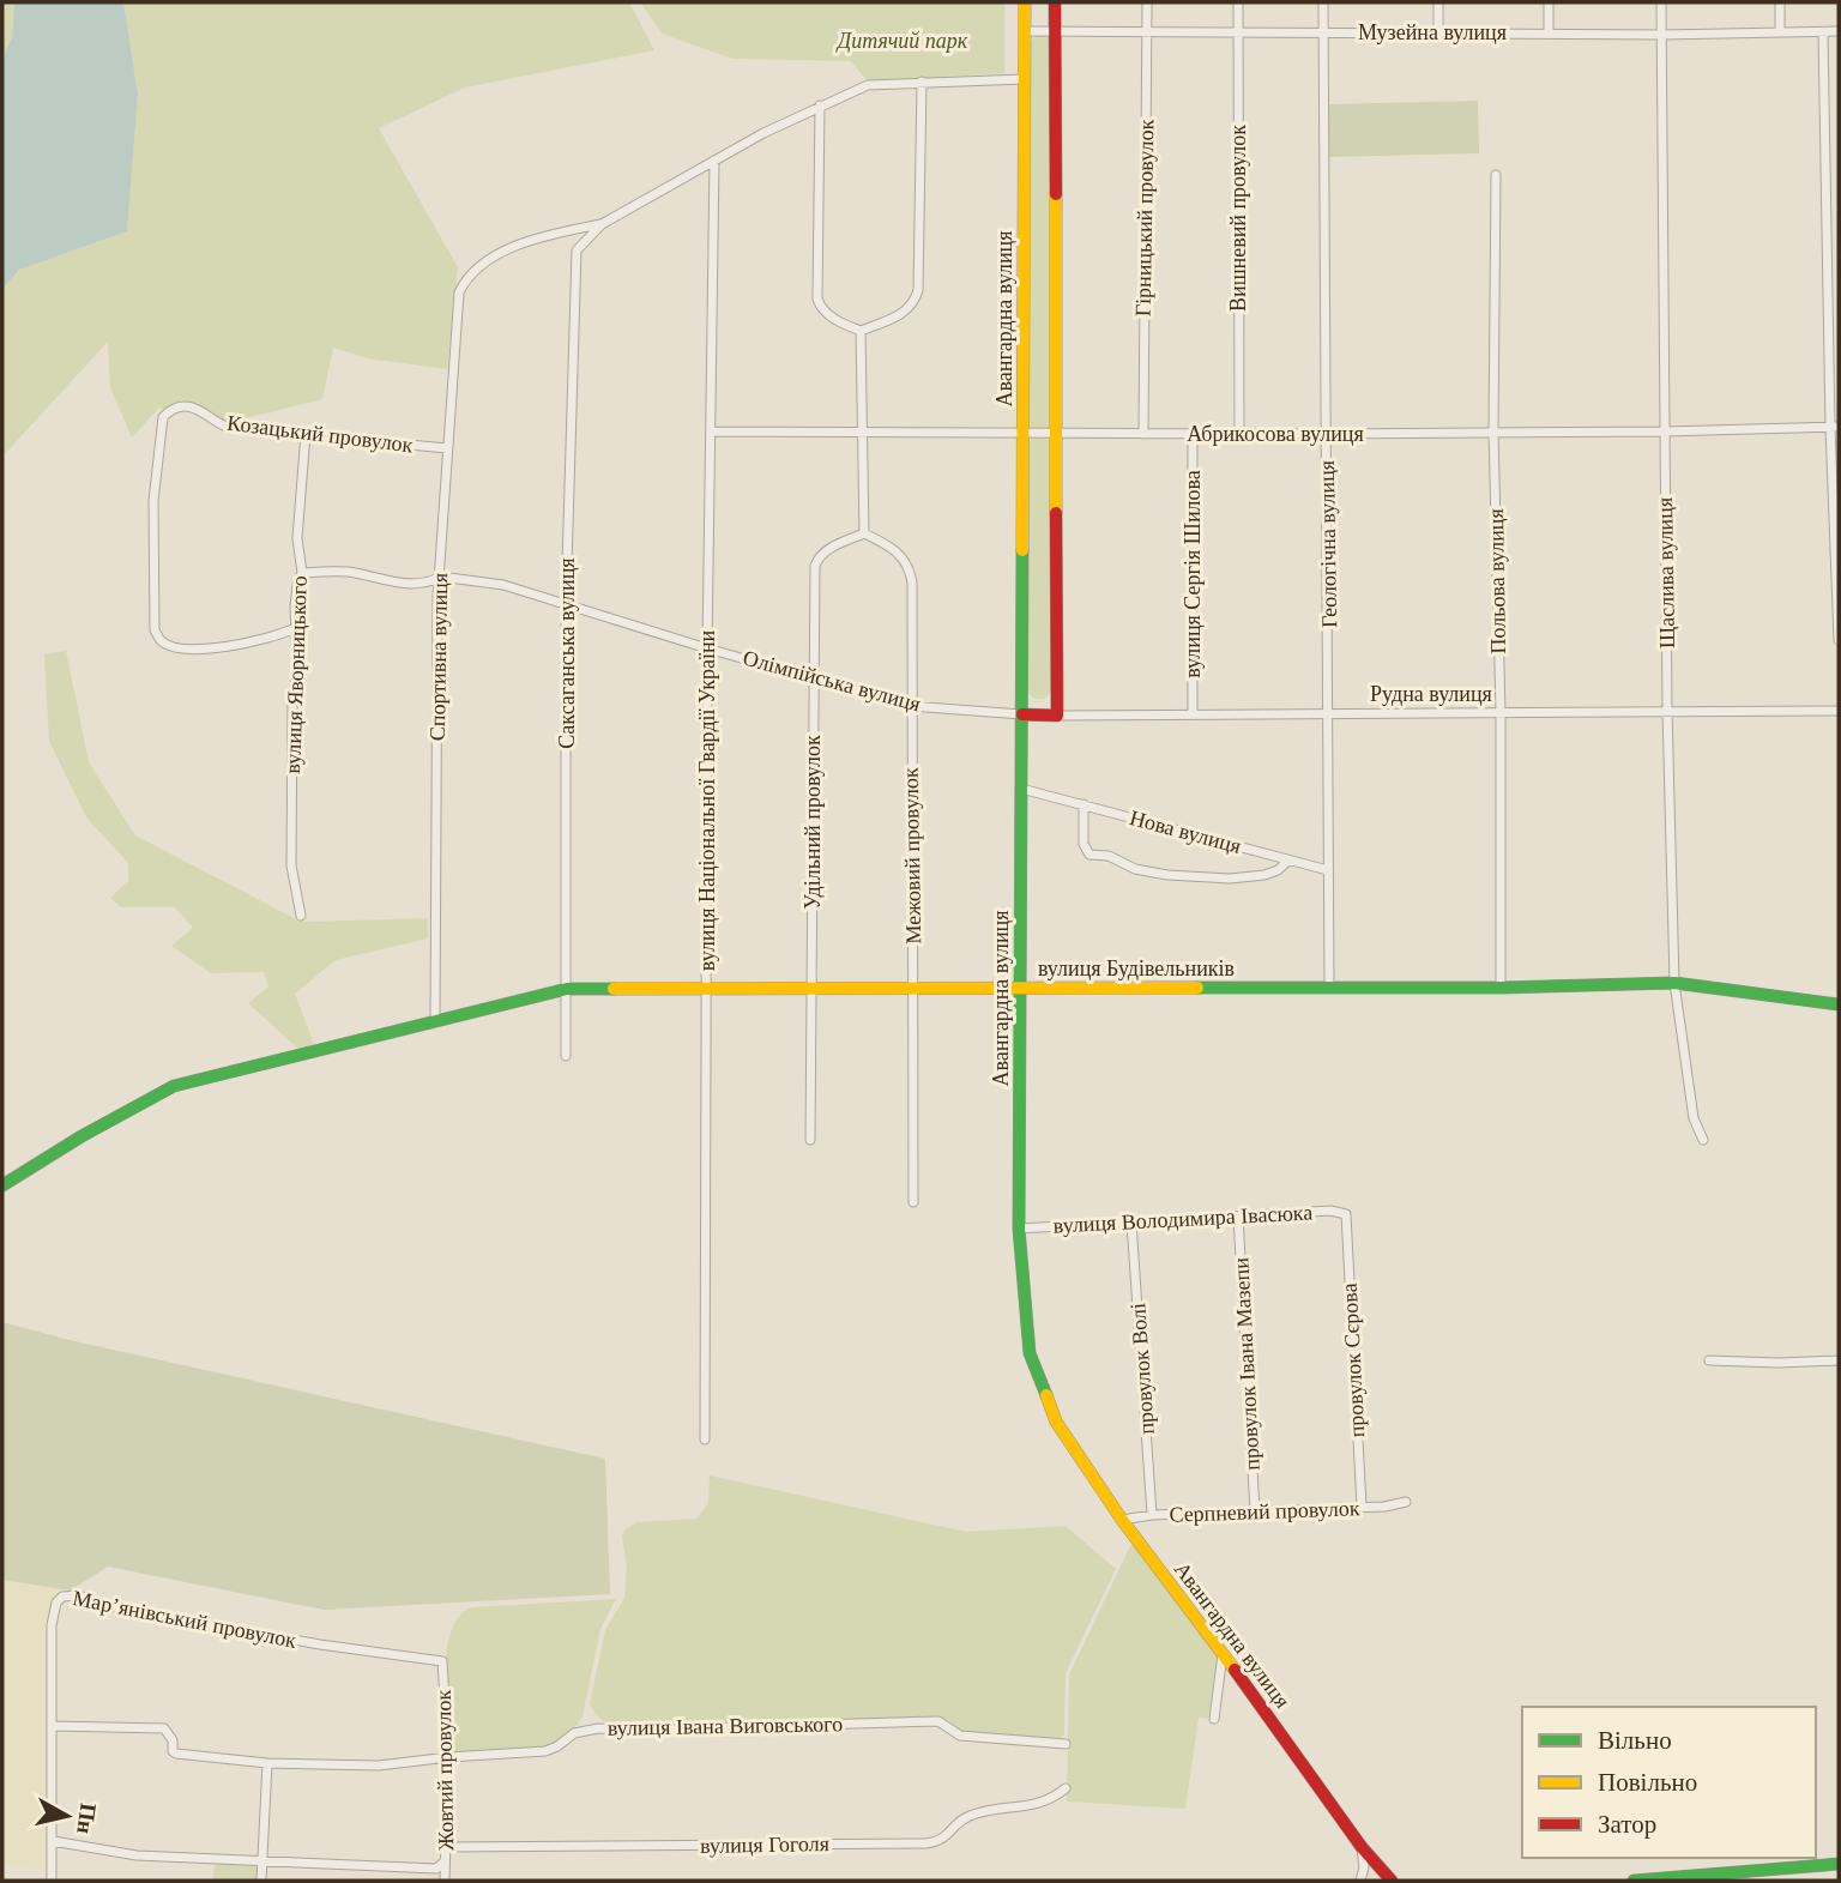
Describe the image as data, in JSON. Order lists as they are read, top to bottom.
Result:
{
  "streets": {
    "street": [
      "Музейна вулиця",
      "Гірницький провулок",
      "Вишневий провулок",
      "Авангардна вулиця",
      "Козацький провулок",
      "Абрикосова вулиця",
      "Геологічна вулиця",
      "Щаслива вулиця",
      "вулиця Сергія Шилова",
      "Польова вулиця",
      "Саксаганська вулиця",
      "Спортивна вулиця",
      "вулиця Яворницького",
      "Олімпійська вулиця",
      "Рудна вулиця",
      "вулиця Національної Гвардії України",
      "Удільний провулок",
      "Нова вулиця",
      "Межовий провулок",
      "вулиця Будівельників",
      "вулиця Володимира Івасюка",
      "провулок Сєрова",
      "провулок Івана Мазепи",
      "провулок Волі",
      "Серпневий провулок",
      "Марʼянівський провулок",
      "вулиця Івана Виговського",
      "Жовтий провулок",
      "вулиця Гоголя"
    ]
  },
  "crossings": [
    ["Музейна вулиця", "Гірницький провулок"],
    ["Музейна вулиця", "Вишневий провулок"],
    ["Музейна вулиця", "Авангардна вулиця"],
    ["Музейна вулиця", "Геологічна вулиця"],
    ["Музейна вулиця", "Щаслива вулиця"],
    ["Гірницький провулок", "Абрикосова вулиця"],
    ["Вишневий провулок", "Абрикосова вулиця"],
    ["Авангардна вулиця", "Абрикосова вулиця"],
    ["Авангардна вулиця", "Олімпійська вулиця"],
    ["Авангардна вулиця", "Рудна вулиця"],
    ["Авангардна вулиця", "Нова вулиця"],
    ["Авангардна вулиця", "вулиця Будівельників"],
    ["Авангардна вулиця", "вулиця Володимира Івасюка"],
    ["Авангардна вулиця", "Серпневий провулок"],
    ["Козацький провулок", "Спортивна вулиця"],
    ["Козацький провулок", "вулиця Яворницького"],
    ["Абрикосова вулиця", "Геологічна вулиця"],
    ["Абрикосова вулиця", "Щаслива вулиця"],
    ["Абрикосова вулиця", "вулиця Сергія Шилова"],
    ["Абрикосова вулиця", "Польова вулиця"],
    ["Абрикосова вулиця", "вулиця Національної Гвардії України"],
    ["Геологічна вулиця", "Рудна вулиця"],
    ["Геологічна вулиця", "Нова вулиця"],
    ["Геологічна вулиця", "вулиця Будівельників"],
    ["Щаслива вулиця", "Рудна вулиця"],
    ["Щаслива вулиця", "вулиця Будівельників"],
    ["вулиця Сергія Шилова", "Рудна вулиця"],
    ["Польова вулиця", "Рудна вулиця"],
    ["Польова вулиця", "вулиця Будівельників"],
    ["Саксаганська вулиця", "Спортивна вулиця"],
    ["Саксаганська вулиця", "Олімпійська вулиця"],
    ["Саксаганська вулиця", "вулиця Будівельників"],
    ["Спортивна вулиця", "Олімпійська вулиця"],
    ["Спортивна вулиця", "вулиця Будівельників"],
    ["вулиця Яворницького", "Олімпійська вулиця"],
    ["Олімпійська вулиця", "Рудна вулиця"],
    ["Олімпійська вулиця", "вулиця Національної Гвардії України"],
    ["Олімпійська вулиця", "Удільний провулок"],
    ["Олімпійська вулиця", "Межовий провулок"],
    ["вулиця Національної Гвардії України", "вулиця Будівельників"],
    ["Удільний провулок", "Межовий провулок"],
    ["Удільний провулок", "вулиця Будівельників"],
    ["Межовий провулок", "вулиця Будівельників"],
    ["вулиця Володимира Івасюка", "провулок Сєрова"],
    ["вулиця Володимира Івасюка", "провулок Івана Мазепи"],
    ["вулиця Володимира Івасюка", "провулок Волі"],
    ["провулок Сєрова", "Серпневий провулок"],
    ["провулок Івана Мазепи", "Серпневий провулок"],
    ["провулок Волі", "Серпневий провулок"],
    ["Марʼянівський провулок", "вулиця Івана Виговського"],
    ["Марʼянівський провулок", "Жовтий провулок"],
    ["вулиця Івана Виговського", "Жовтий провулок"],
    ["Жовтий провулок", "вулиця Гоголя"]
  ],
  "parks": ["Дитячий парк"],
  "legend": ["Вільно", "Повільно", "Затор"],
  "north": "right"
}
